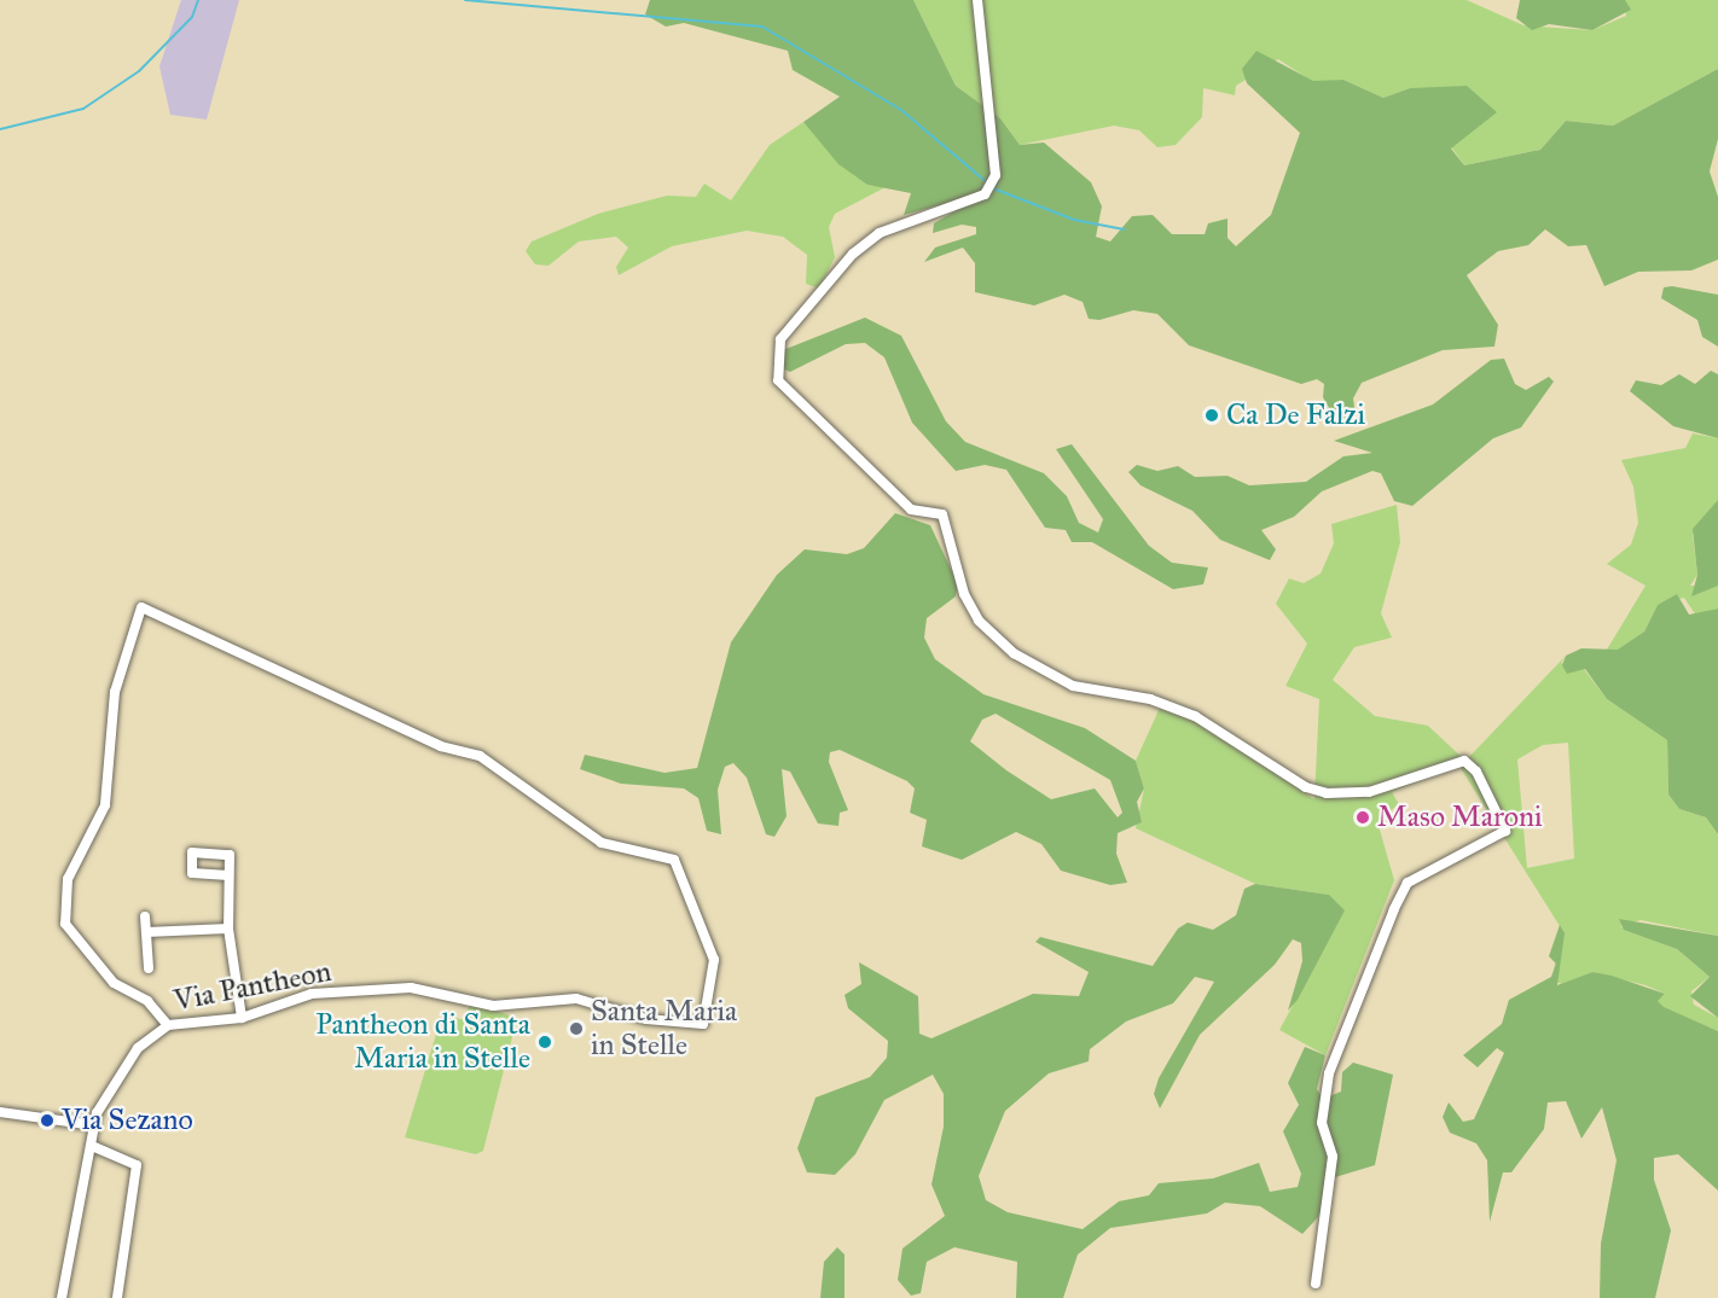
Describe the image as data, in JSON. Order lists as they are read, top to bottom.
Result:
{
  "streets": {
    "street": ["Via Pantheon"]
  },
  "places": [
    "Ca De Falzi",
    "Maso Maroni",
    "Santa Maria in Stelle",
    "Pantheon di Santa Maria in Stelle",
    "Via Sezano"
  ]
}
